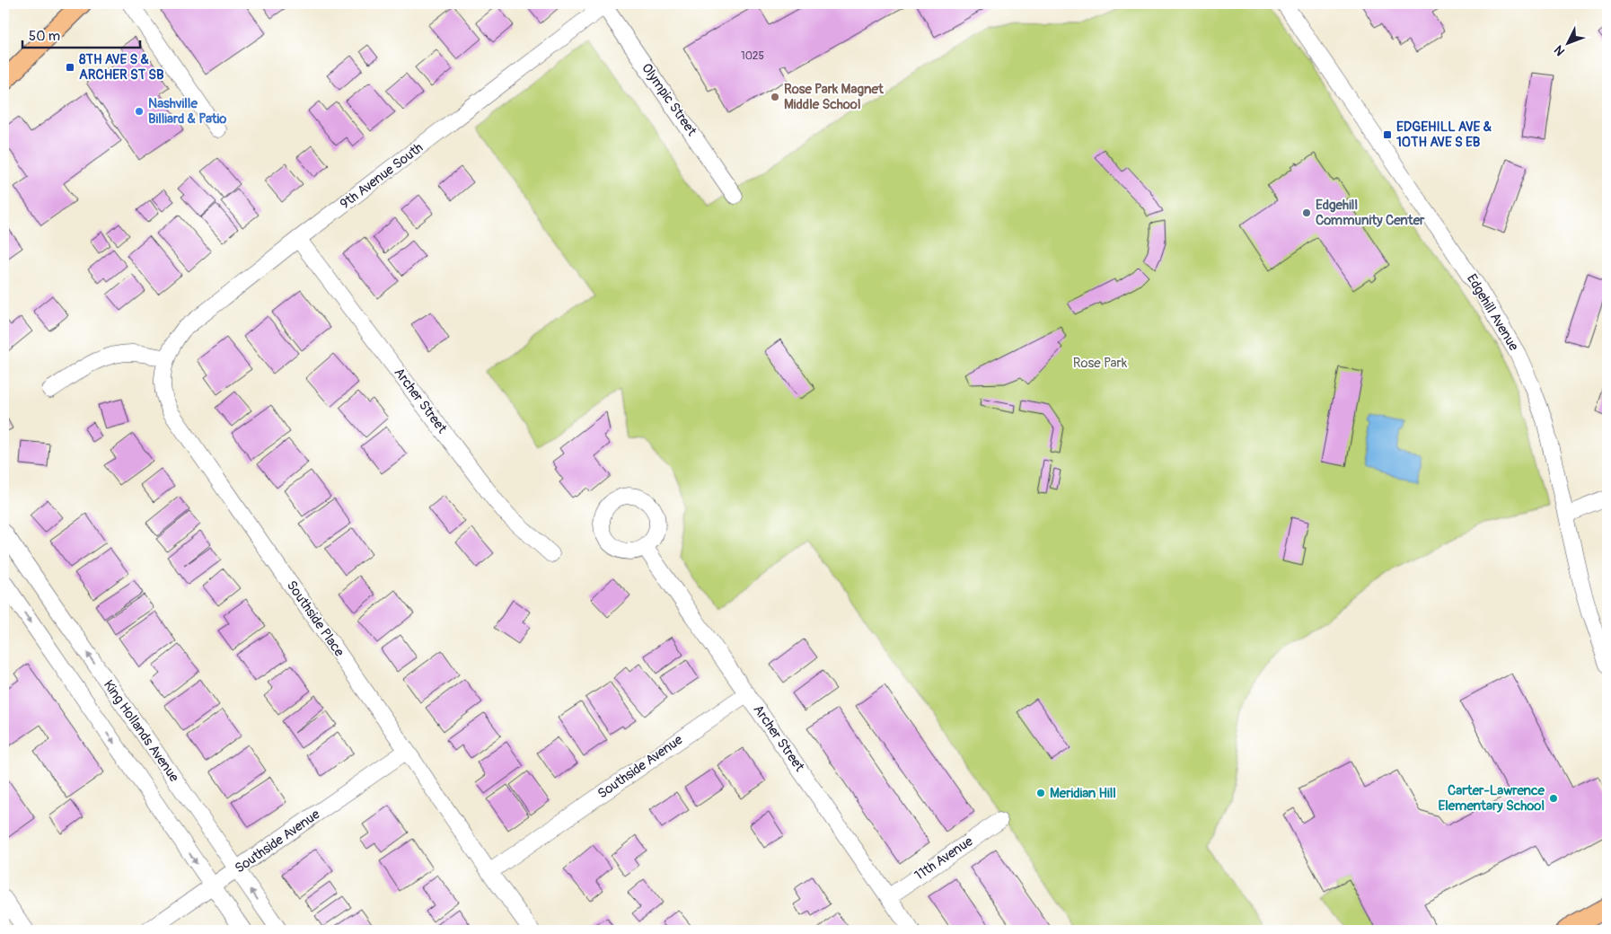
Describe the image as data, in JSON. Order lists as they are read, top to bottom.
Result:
{
  "streets": {
    "street": [
      "Olympic Street",
      "9th Avenue South",
      "Edgehill Avenue",
      "Archer Street",
      "Southside Place",
      "King Hollands Avenue",
      "Southside Avenue",
      "11th Avenue"
    ]
  },
  "crossings": [
    ["Olympic Street", "9th Avenue South"],
    ["9th Avenue South", "Archer Street"],
    ["9th Avenue South", "Southside Place"],
    ["Archer Street", "Southside Avenue"],
    ["Archer Street", "11th Avenue"],
    ["Southside Place", "Southside Avenue"],
    ["King Hollands Avenue", "Southside Avenue"]
  ],
  "parks": ["Rose Park"],
  "places": {
    "transit": ["8TH AVE S & ARCHER ST SB", "EDGEHILL AVE & 10TH AVE S EB"],
    "other": [
      "Rose Park Magnet Middle School",
      "Nashville Billiard & Patio",
      "Edgehill Community Center",
      "Meridian Hill",
      "Carter-Lawrence Elementary School"
    ]
  },
  "house_numbers": ["1025"],
  "scale_bar": "50 m",
  "north": "bottom left"
}
